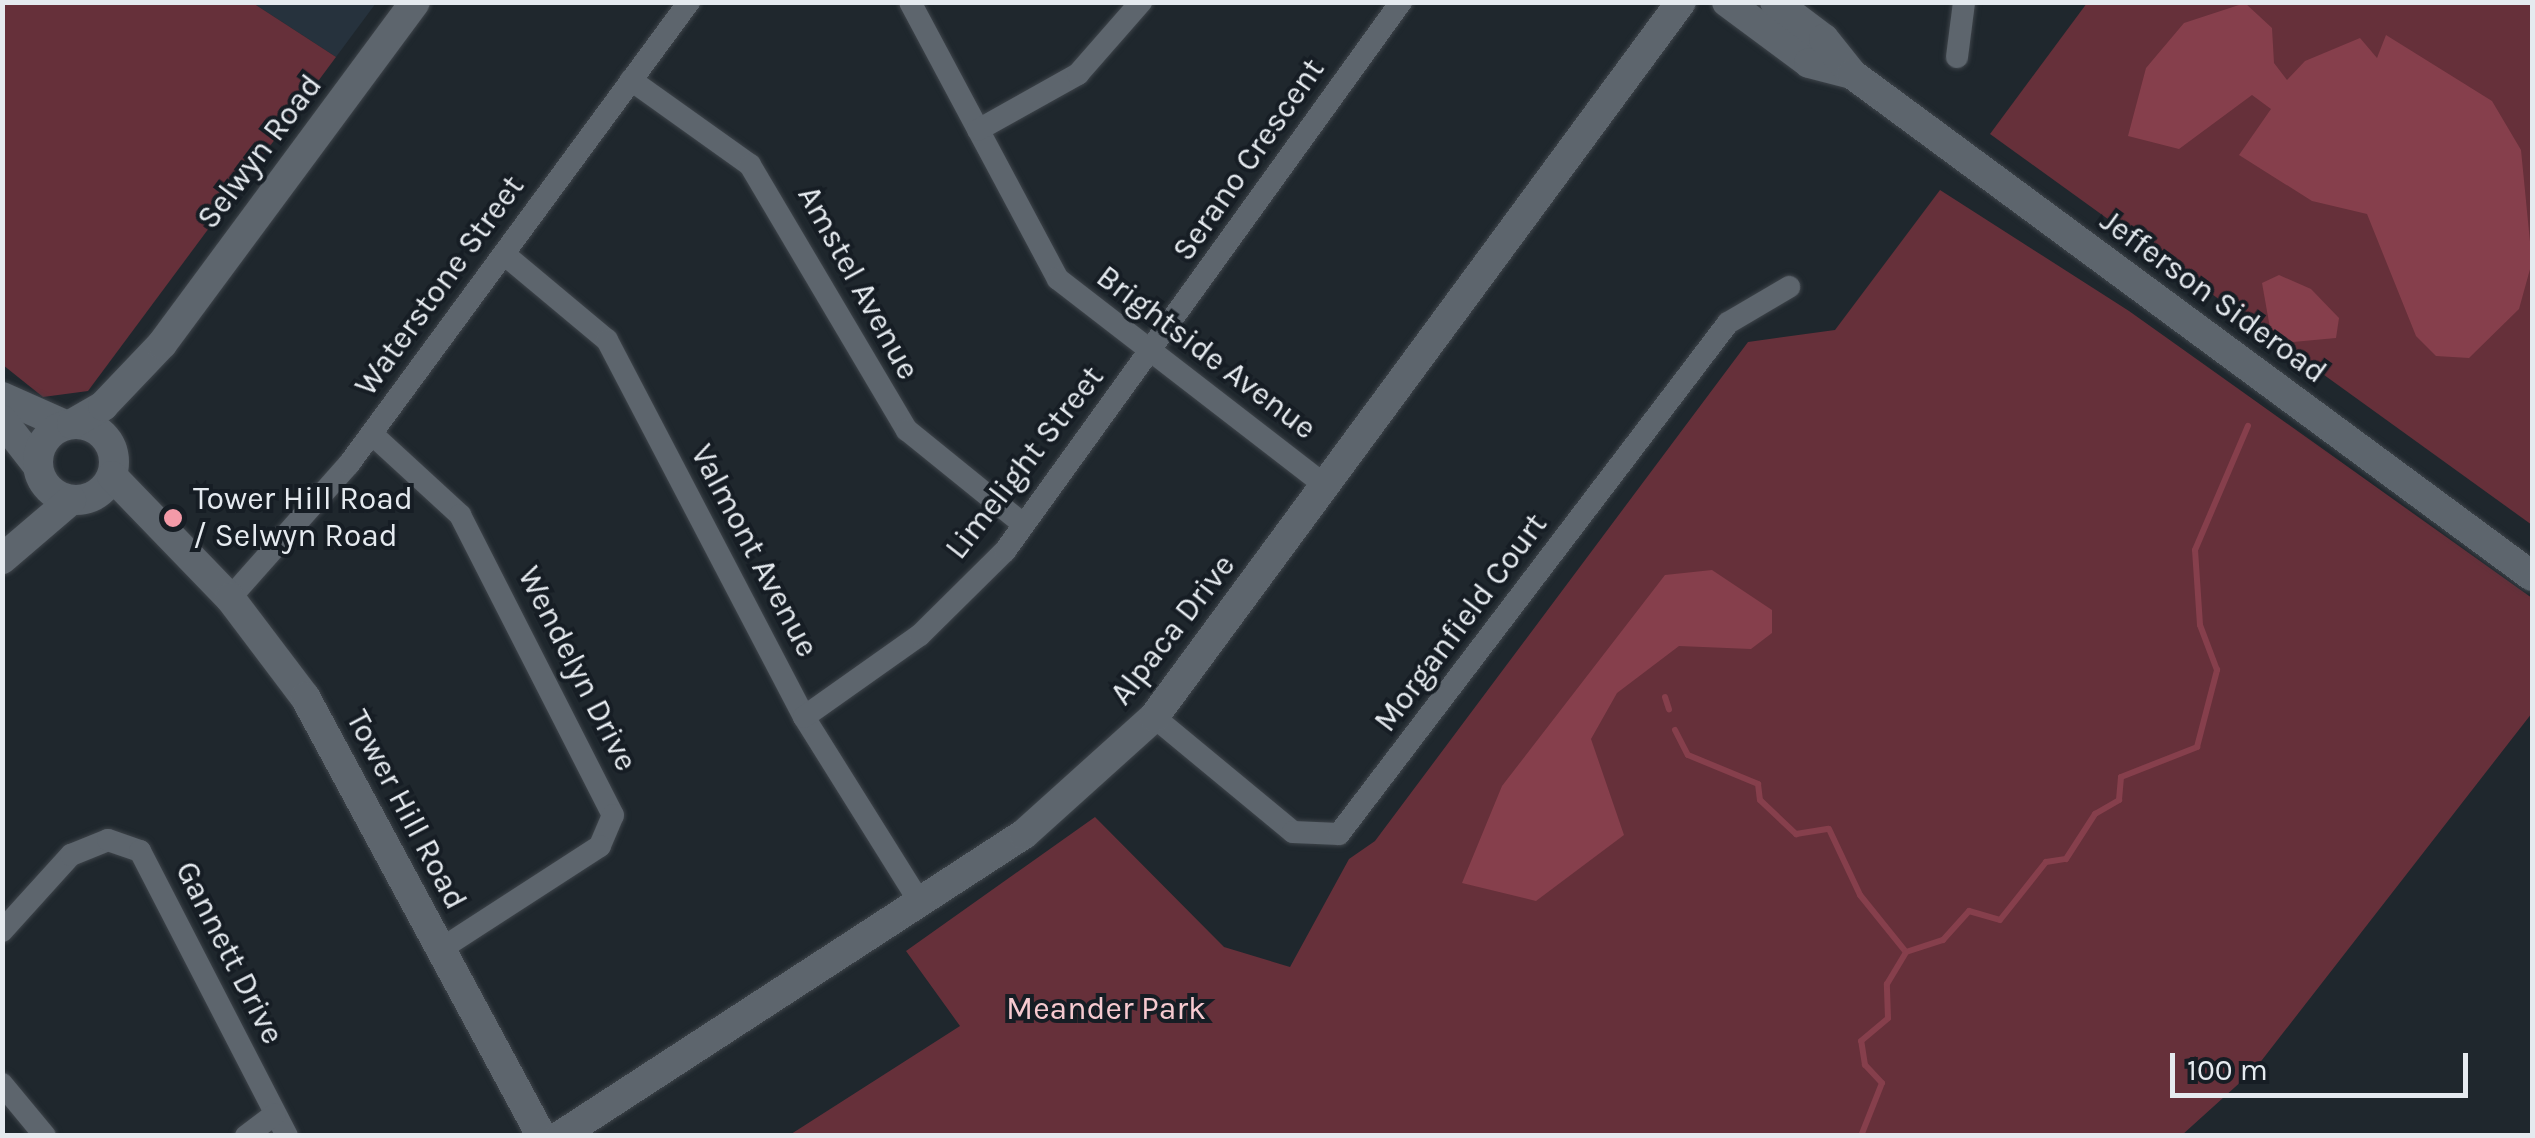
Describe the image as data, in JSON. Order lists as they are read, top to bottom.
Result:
{
  "streets": {
    "street": [
      "Selwyn Road",
      "Serano Crescent",
      "Amstel Avenue",
      "Waterstone Street",
      "Jefferson Sideroad",
      "Brightside Avenue",
      "Limelight Street",
      "Valmont Avenue",
      "Morganfield Court",
      "Alpaca Drive",
      "Wendelyn Drive",
      "Tower Hill Road",
      "Gannett Drive"
    ]
  },
  "crossings": [
    ["Selwyn Road", "Tower Hill Road"],
    ["Serano Crescent", "Brightside Avenue"],
    ["Serano Crescent", "Limelight Street"],
    ["Amstel Avenue", "Waterstone Street"],
    ["Amstel Avenue", "Limelight Street"],
    ["Waterstone Street", "Valmont Avenue"],
    ["Waterstone Street", "Wendelyn Drive"],
    ["Waterstone Street", "Tower Hill Road"],
    ["Brightside Avenue", "Limelight Street"],
    ["Brightside Avenue", "Alpaca Drive"],
    ["Limelight Street", "Valmont Avenue"],
    ["Valmont Avenue", "Alpaca Drive"],
    ["Morganfield Court", "Alpaca Drive"],
    ["Wendelyn Drive", "Tower Hill Road"]
  ],
  "parks": ["Meander Park"],
  "places": ["Tower Hill Road / Selwyn Road"],
  "scale_bar": "100 m"
}
